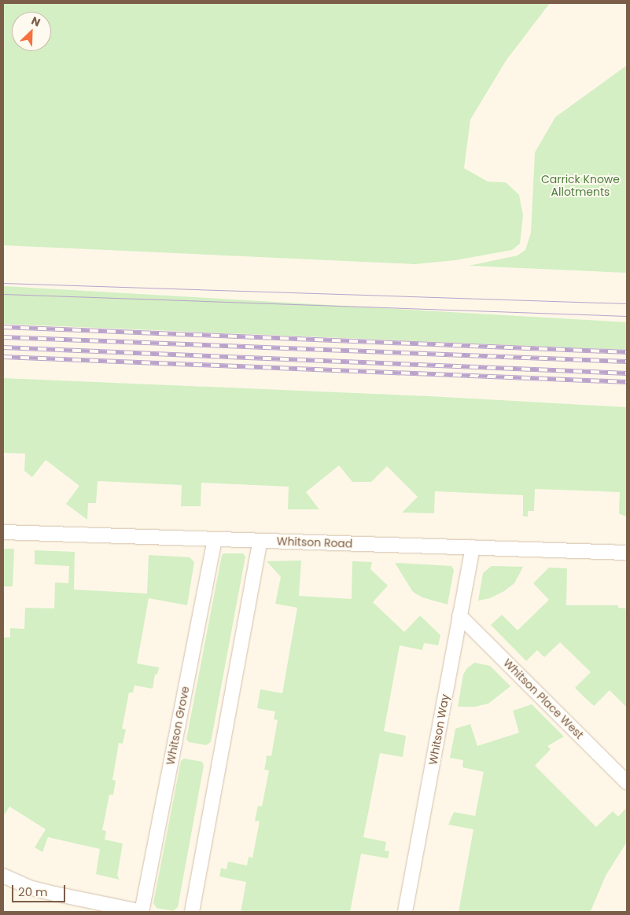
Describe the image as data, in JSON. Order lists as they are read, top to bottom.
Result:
{
  "streets": {
    "street": [
      "Whitson Road",
      "Whitson Place West",
      "Whitson Grove",
      "Whitson Way"
    ]
  },
  "crossings": [
    ["Whitson Road", "Whitson Grove"],
    ["Whitson Road", "Whitson Way"],
    ["Whitson Place West", "Whitson Way"]
  ],
  "parks": ["Carrick Knowe Allotments"],
  "scale_bar": "20 m",
  "north": "top right"
}
